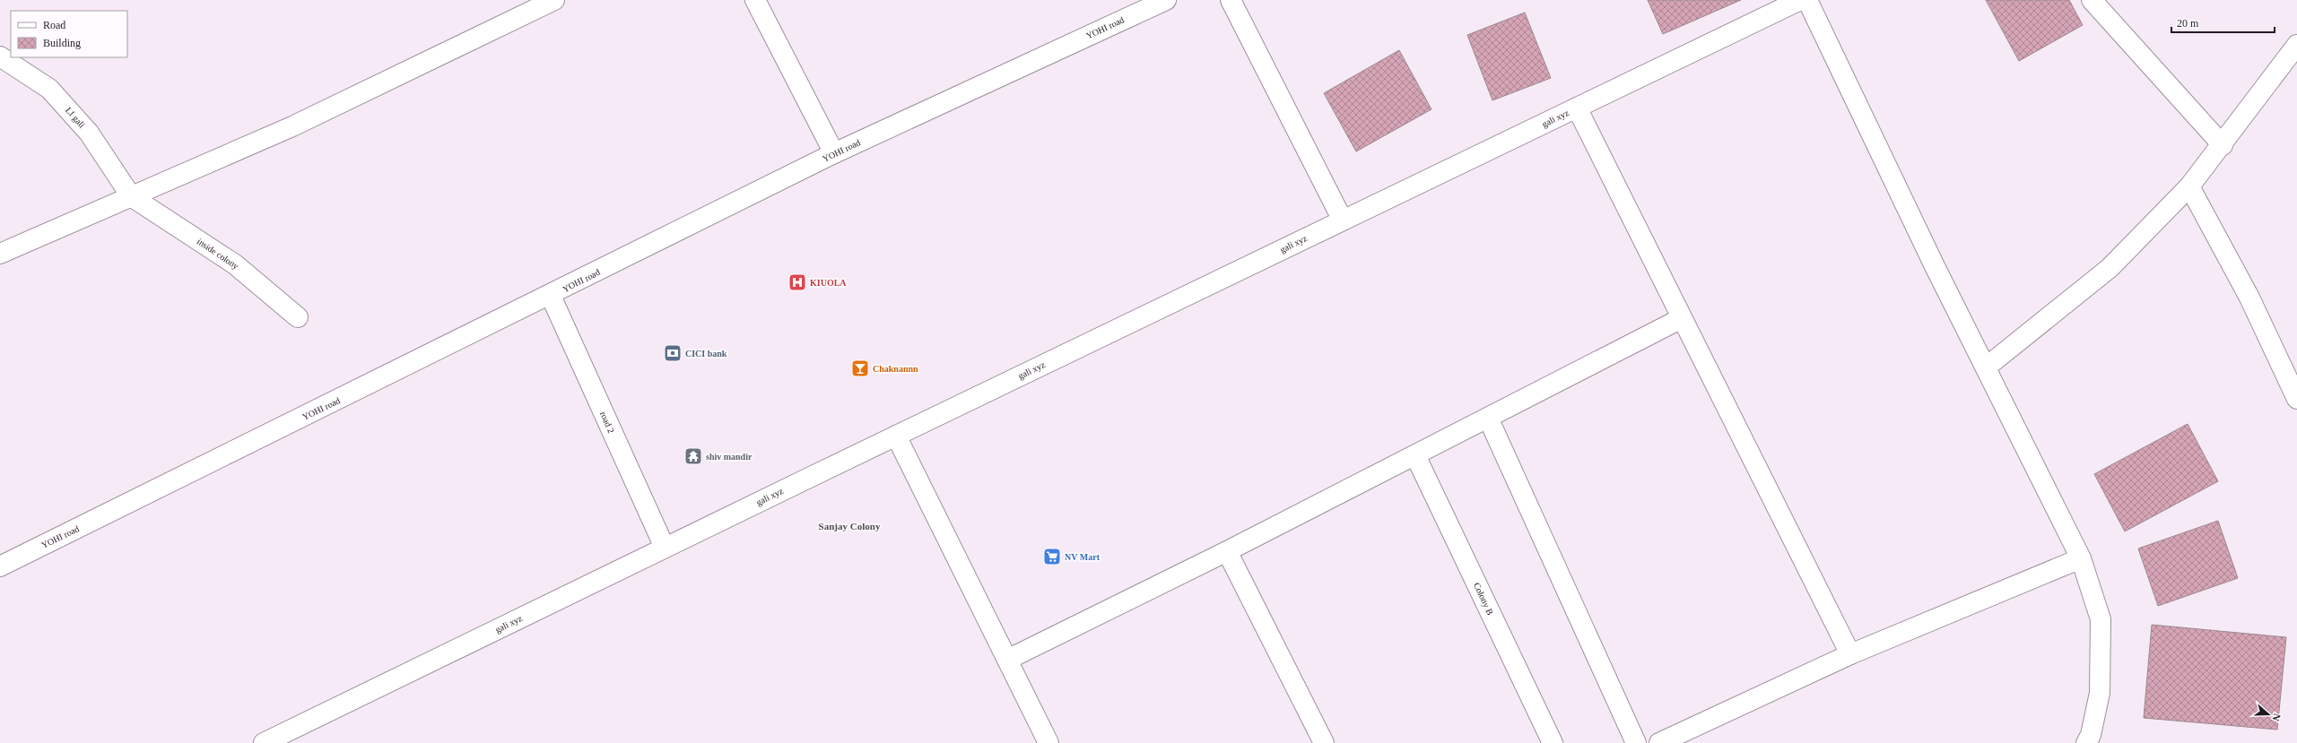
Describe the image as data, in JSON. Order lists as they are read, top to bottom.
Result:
{
  "streets": {
    "street": [
      "YOHI road",
      "LI gali",
      "gali xyz",
      "inside colony",
      "road 2",
      "Colony B"
    ]
  },
  "crossings": [
    ["YOHI road", "road 2"],
    ["LI gali", "inside colony"],
    ["gali xyz", "road 2"]
  ],
  "districts": ["Sanjay Colony"],
  "places": {
    "hospital": ["KIUOLA"],
    "bank": ["CICI bank"],
    "bar": ["Chaknannn"],
    "temple": ["shiv mandir"],
    "supermarket": ["NV Mart"]
  },
  "legend": ["Road", "Building"],
  "scale_bar": "20 m",
  "north": "right"
}
